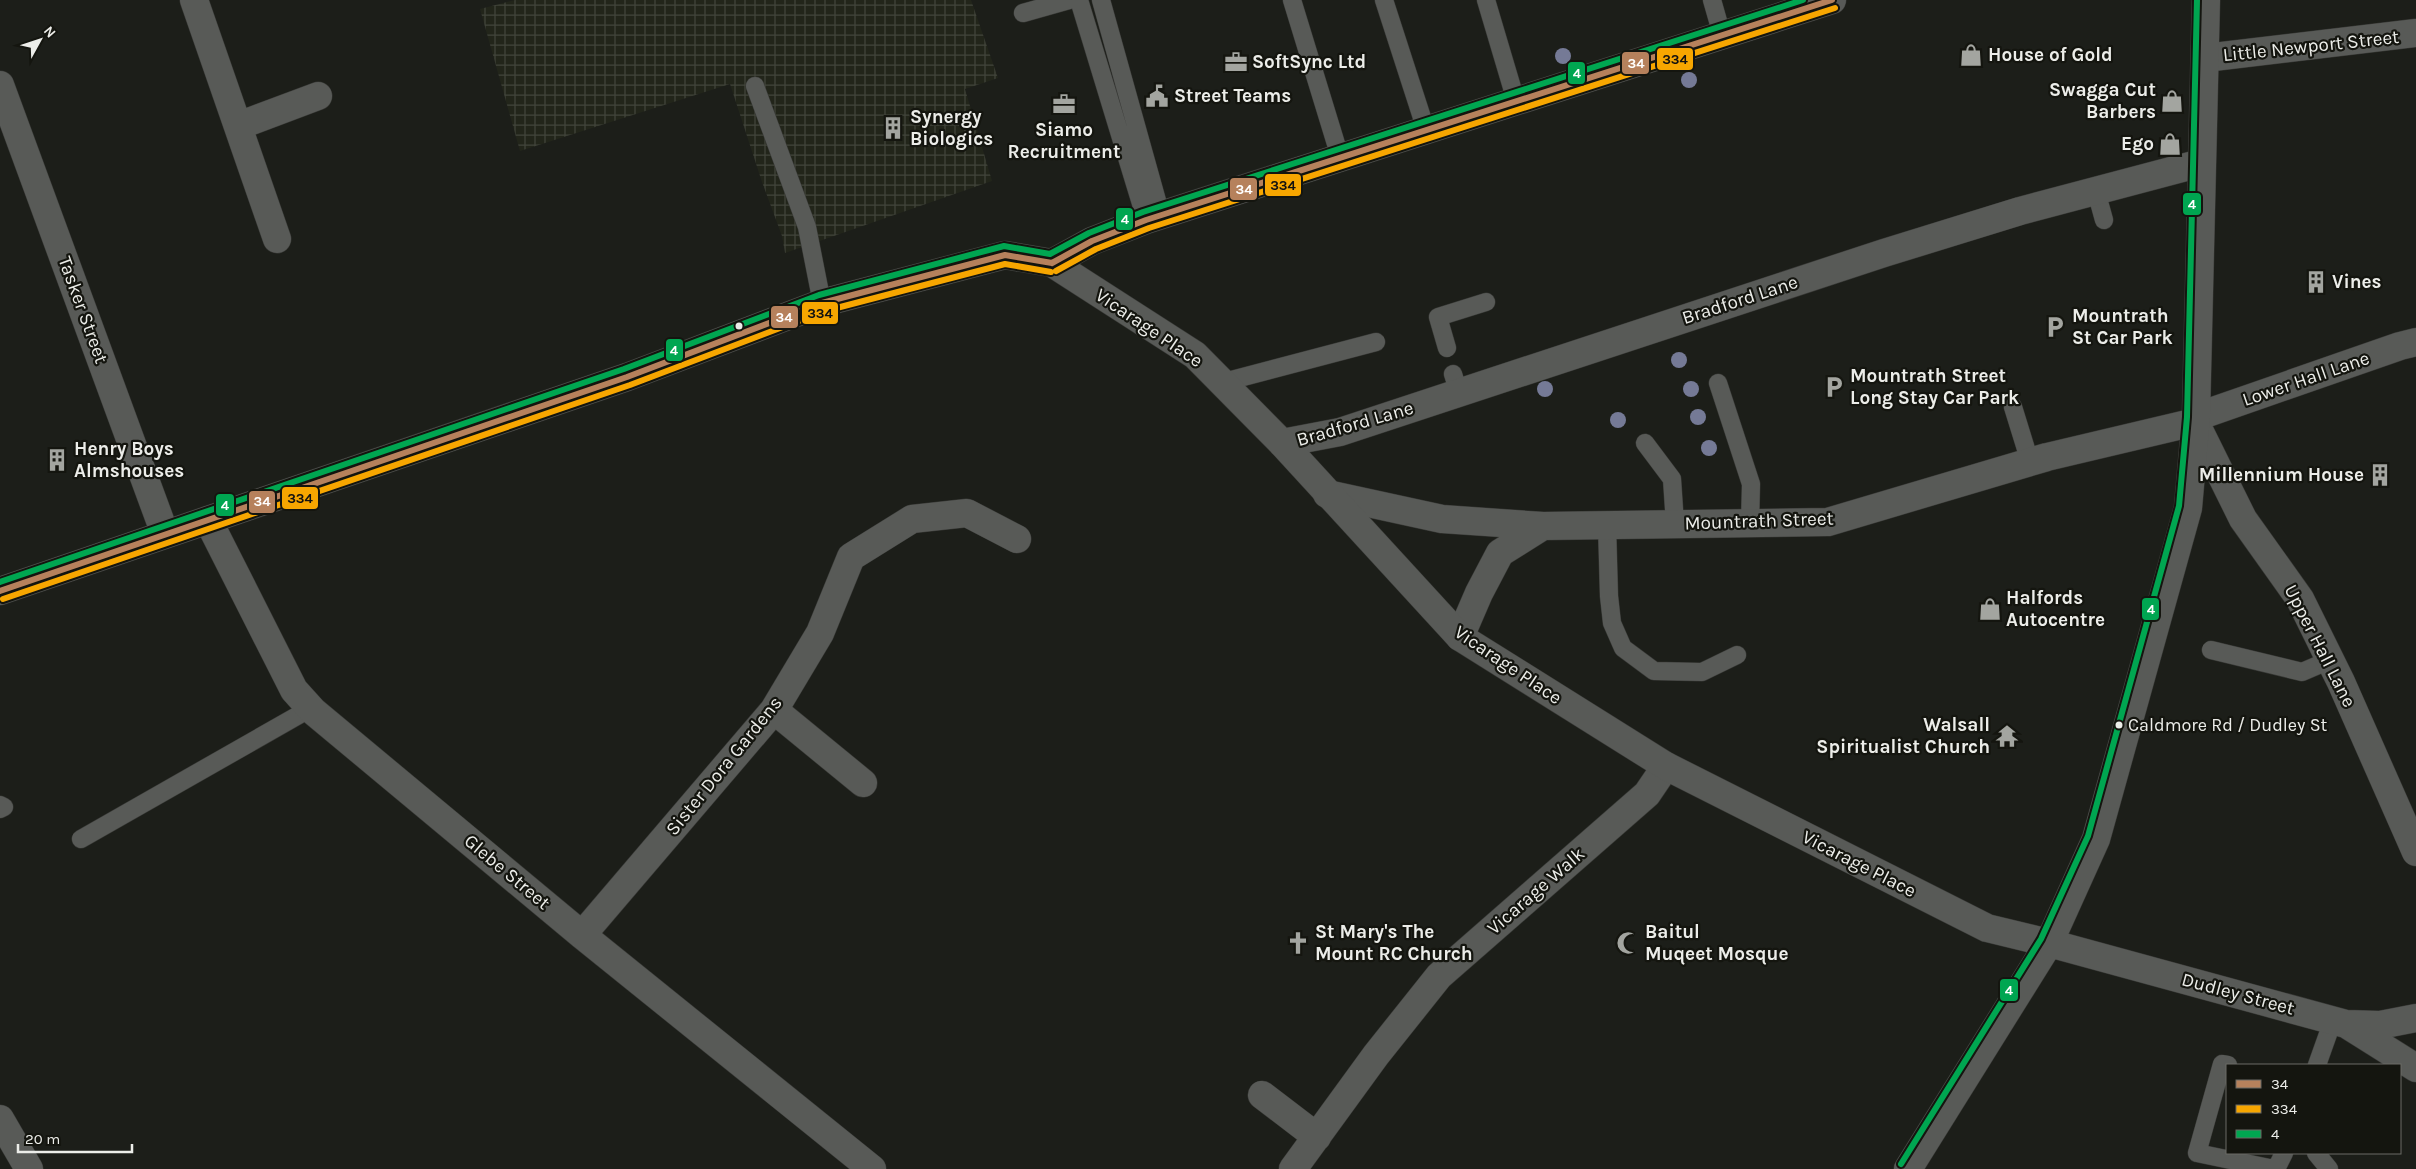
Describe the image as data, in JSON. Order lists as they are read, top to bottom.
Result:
{
  "streets": {
    "street": [
      "Little Newport Street",
      "Bradford Lane",
      "Tasker Street",
      "Vicarage Place",
      "Lower Hall Lane",
      "Mountrath Street",
      "Upper Hall Lane",
      "Sister Dora Gardens",
      "Glebe Street",
      "Vicarage Walk",
      "Dudley Street"
    ]
  },
  "crossings": [
    ["Bradford Lane", "Vicarage Place"],
    ["Vicarage Place", "Mountrath Street"],
    ["Vicarage Place", "Vicarage Walk"],
    ["Vicarage Place", "Dudley Street"],
    ["Lower Hall Lane", "Mountrath Street"],
    ["Lower Hall Lane", "Upper Hall Lane"],
    ["Mountrath Street", "Upper Hall Lane"],
    ["Sister Dora Gardens", "Glebe Street"]
  ],
  "places": {
    "shop": [
      "House of Gold",
      "Swagga Cut Barbers",
      "Ego",
      "Halfords Autocentre"
    ],
    "office": ["SoftSync Ltd", "Siamo Recruitment"],
    "public building": ["Street Teams"],
    "building": [
      "Synergy Biologics",
      "Vines",
      "Henry Boys Almshouses",
      "Millennium House"
    ],
    "parking": ["Mountrath St Car Park", "Mountrath Street Long Stay Car Park"],
    "other": ["Caldmore Rd / Dudley St"],
    "temple": ["Walsall Spiritualist Church"],
    "church": ["St Mary's The Mount RC Church"],
    "mosque": ["Baitul Muqeet Mosque"]
  },
  "lines": ["transit line 34", "transit line 4", "transit line 334"],
  "legend": ["34", "334", "4"],
  "scale_bar": "20 m",
  "north": "top right"
}
